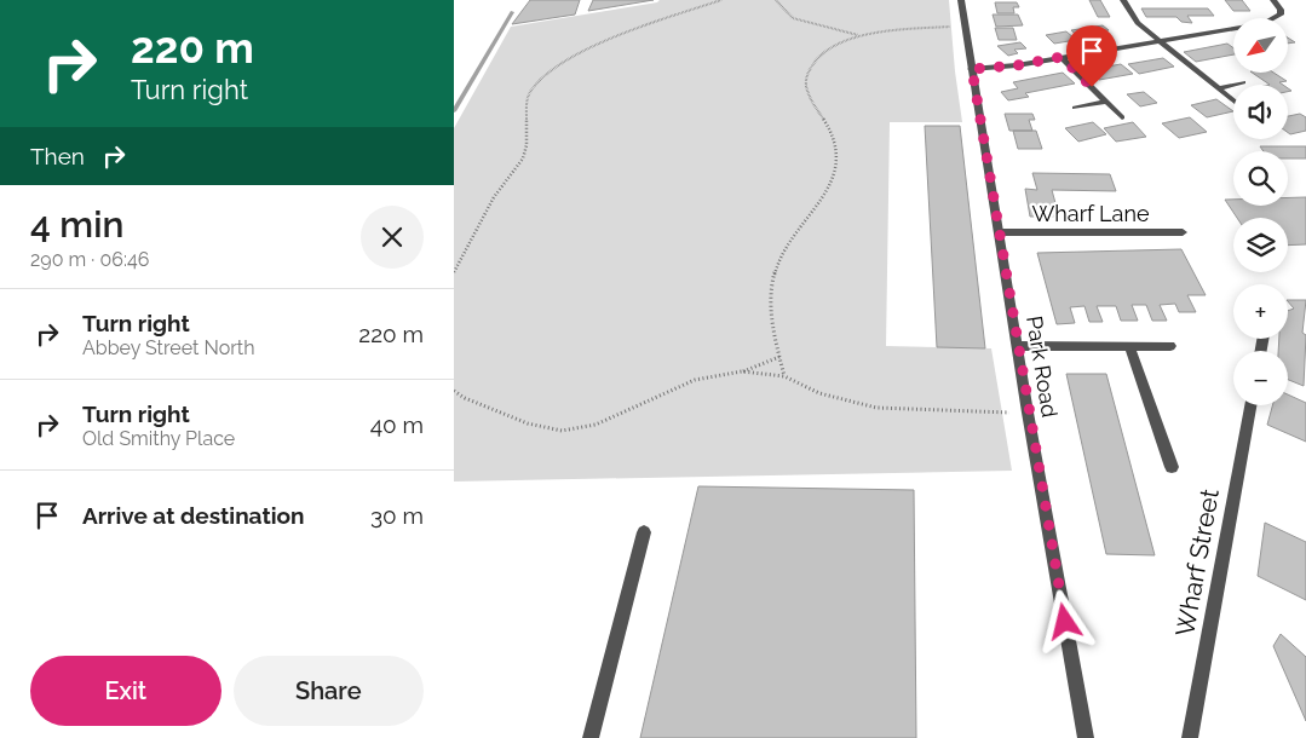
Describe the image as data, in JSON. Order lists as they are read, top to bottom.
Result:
{
  "streets": {
    "street": ["Wharf Lane", "Park Road", "Wharf Street"]
  },
  "crossings": [
    ["Wharf Lane", "Park Road"]
  ],
  "north": "bottom left",
  "page": {
    "turn": ["220 m", "Turn right"],
    "map_buttons": ["+", "−"],
    "then": "Then",
    "heading": ["4 min", "290 m · 06:46"],
    "list": [
      {
        "name": "Turn right",
        "note": "Abbey Street North",
        "value": "220 m"
      },
      {
        "name": "Turn right",
        "note": "Old Smithy Place",
        "value": "40 m"
      },
      {
        "name": "Arrive at destination",
        "value": "30 m"
      }
    ],
    "buttons": ["Exit", "Share"]
  }
}
